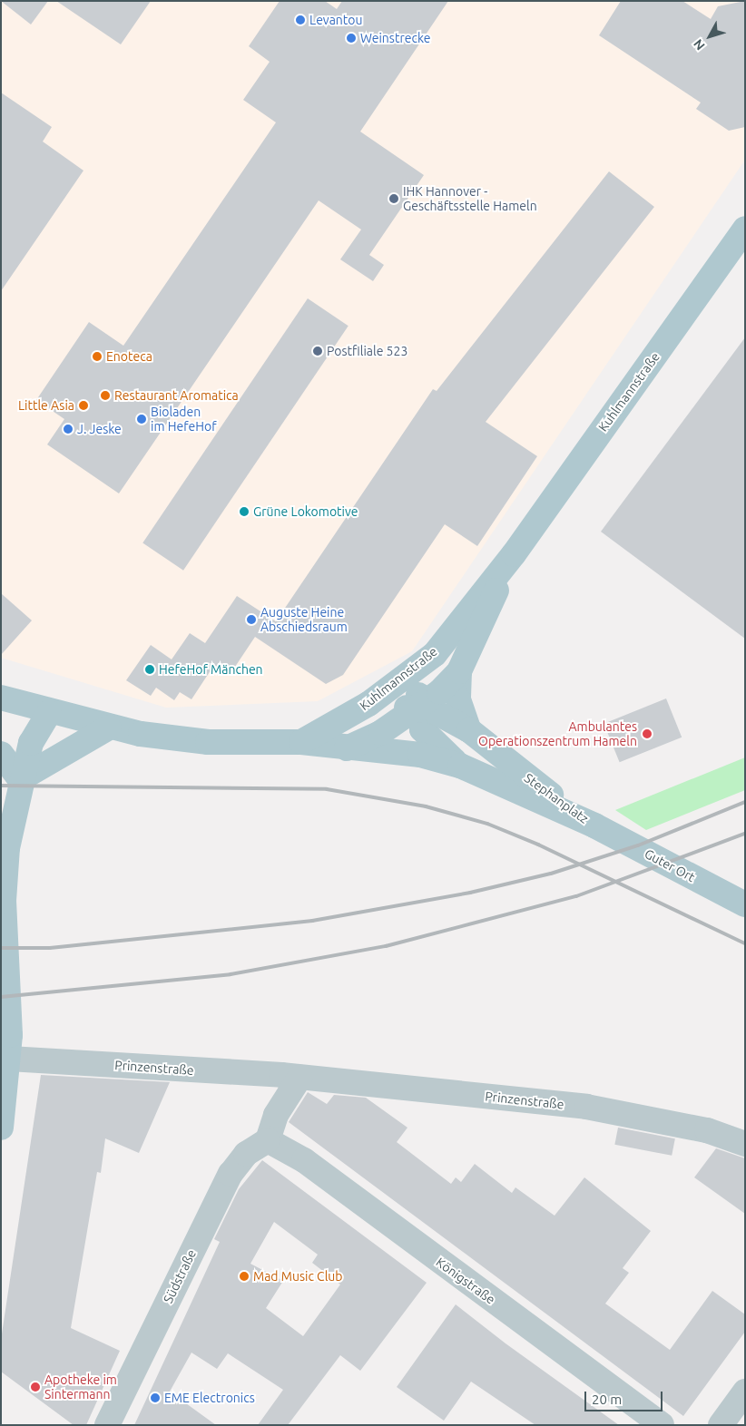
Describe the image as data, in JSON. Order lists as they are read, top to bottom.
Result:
{
  "streets": {
    "main road": ["Kuhlmannstraße", "Stephanplatz", "Guter Ort"],
    "street": ["Prinzenstraße", "Südstraße", "Königstraße"]
  },
  "crossings": [
    ["Kuhlmannstraße", "Stephanplatz"],
    ["Stephanplatz", "Guter Ort"],
    ["Südstraße", "Königstraße"]
  ],
  "places": [
    "Levantou",
    "Weinstrecke",
    "IHK Hannover - Geschäftsstelle Hameln",
    "Postfiliale 523",
    "Enoteca",
    "Restaurant Aromatica",
    "Little Asia",
    "Bioladen im HefeHof",
    "J. Jeske",
    "Grüne Lokomotive",
    "Auguste Heine Abschiedsraum",
    "HefeHof Mänchen",
    "Ambulantes Operationszentrum Hameln",
    "Mad Music Club",
    "Apotheke im Sintermann",
    "EME Electronics"
  ],
  "scale_bar": "20 m",
  "north": "bottom left"
}
